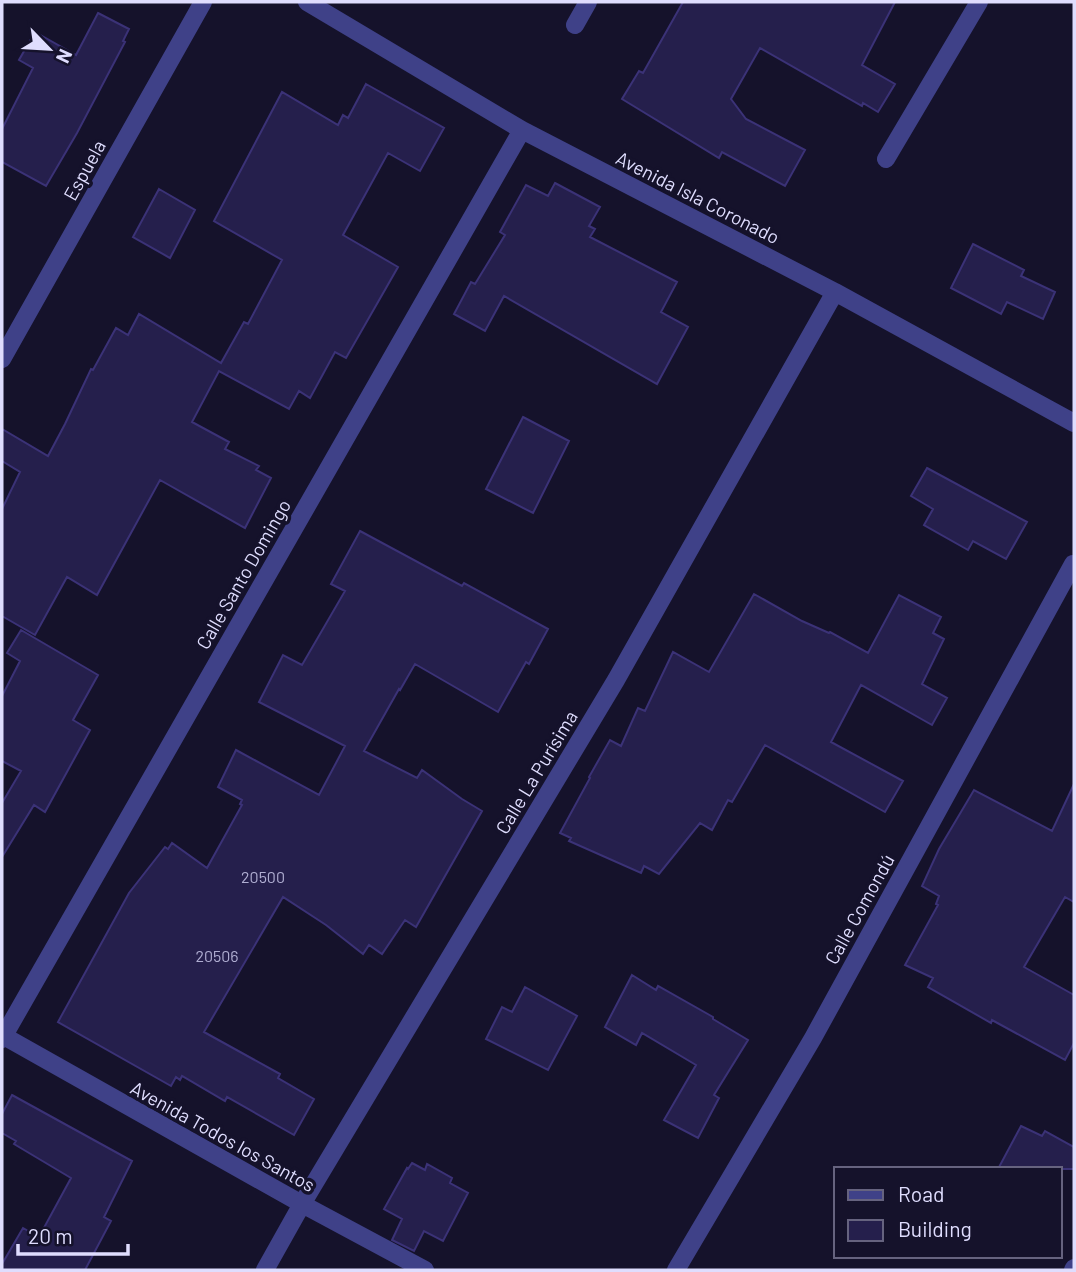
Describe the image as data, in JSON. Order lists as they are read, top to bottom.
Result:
{
  "streets": {
    "street": [
      "Espuela",
      "Avenida Isla Coronado",
      "Calle Santo Domingo",
      "Calle La Purísima",
      "Calle Comondú",
      "Avenida Todos los Santos"
    ]
  },
  "crossings": [
    ["Avenida Isla Coronado", "Calle Santo Domingo"],
    ["Avenida Isla Coronado", "Calle La Purísima"],
    ["Calle Santo Domingo", "Avenida Todos los Santos"],
    ["Calle La Purísima", "Avenida Todos los Santos"]
  ],
  "house_numbers": ["20500", "20506"],
  "legend": ["Road", "Building"],
  "scale_bar": "20 m",
  "north": "bottom right"
}
